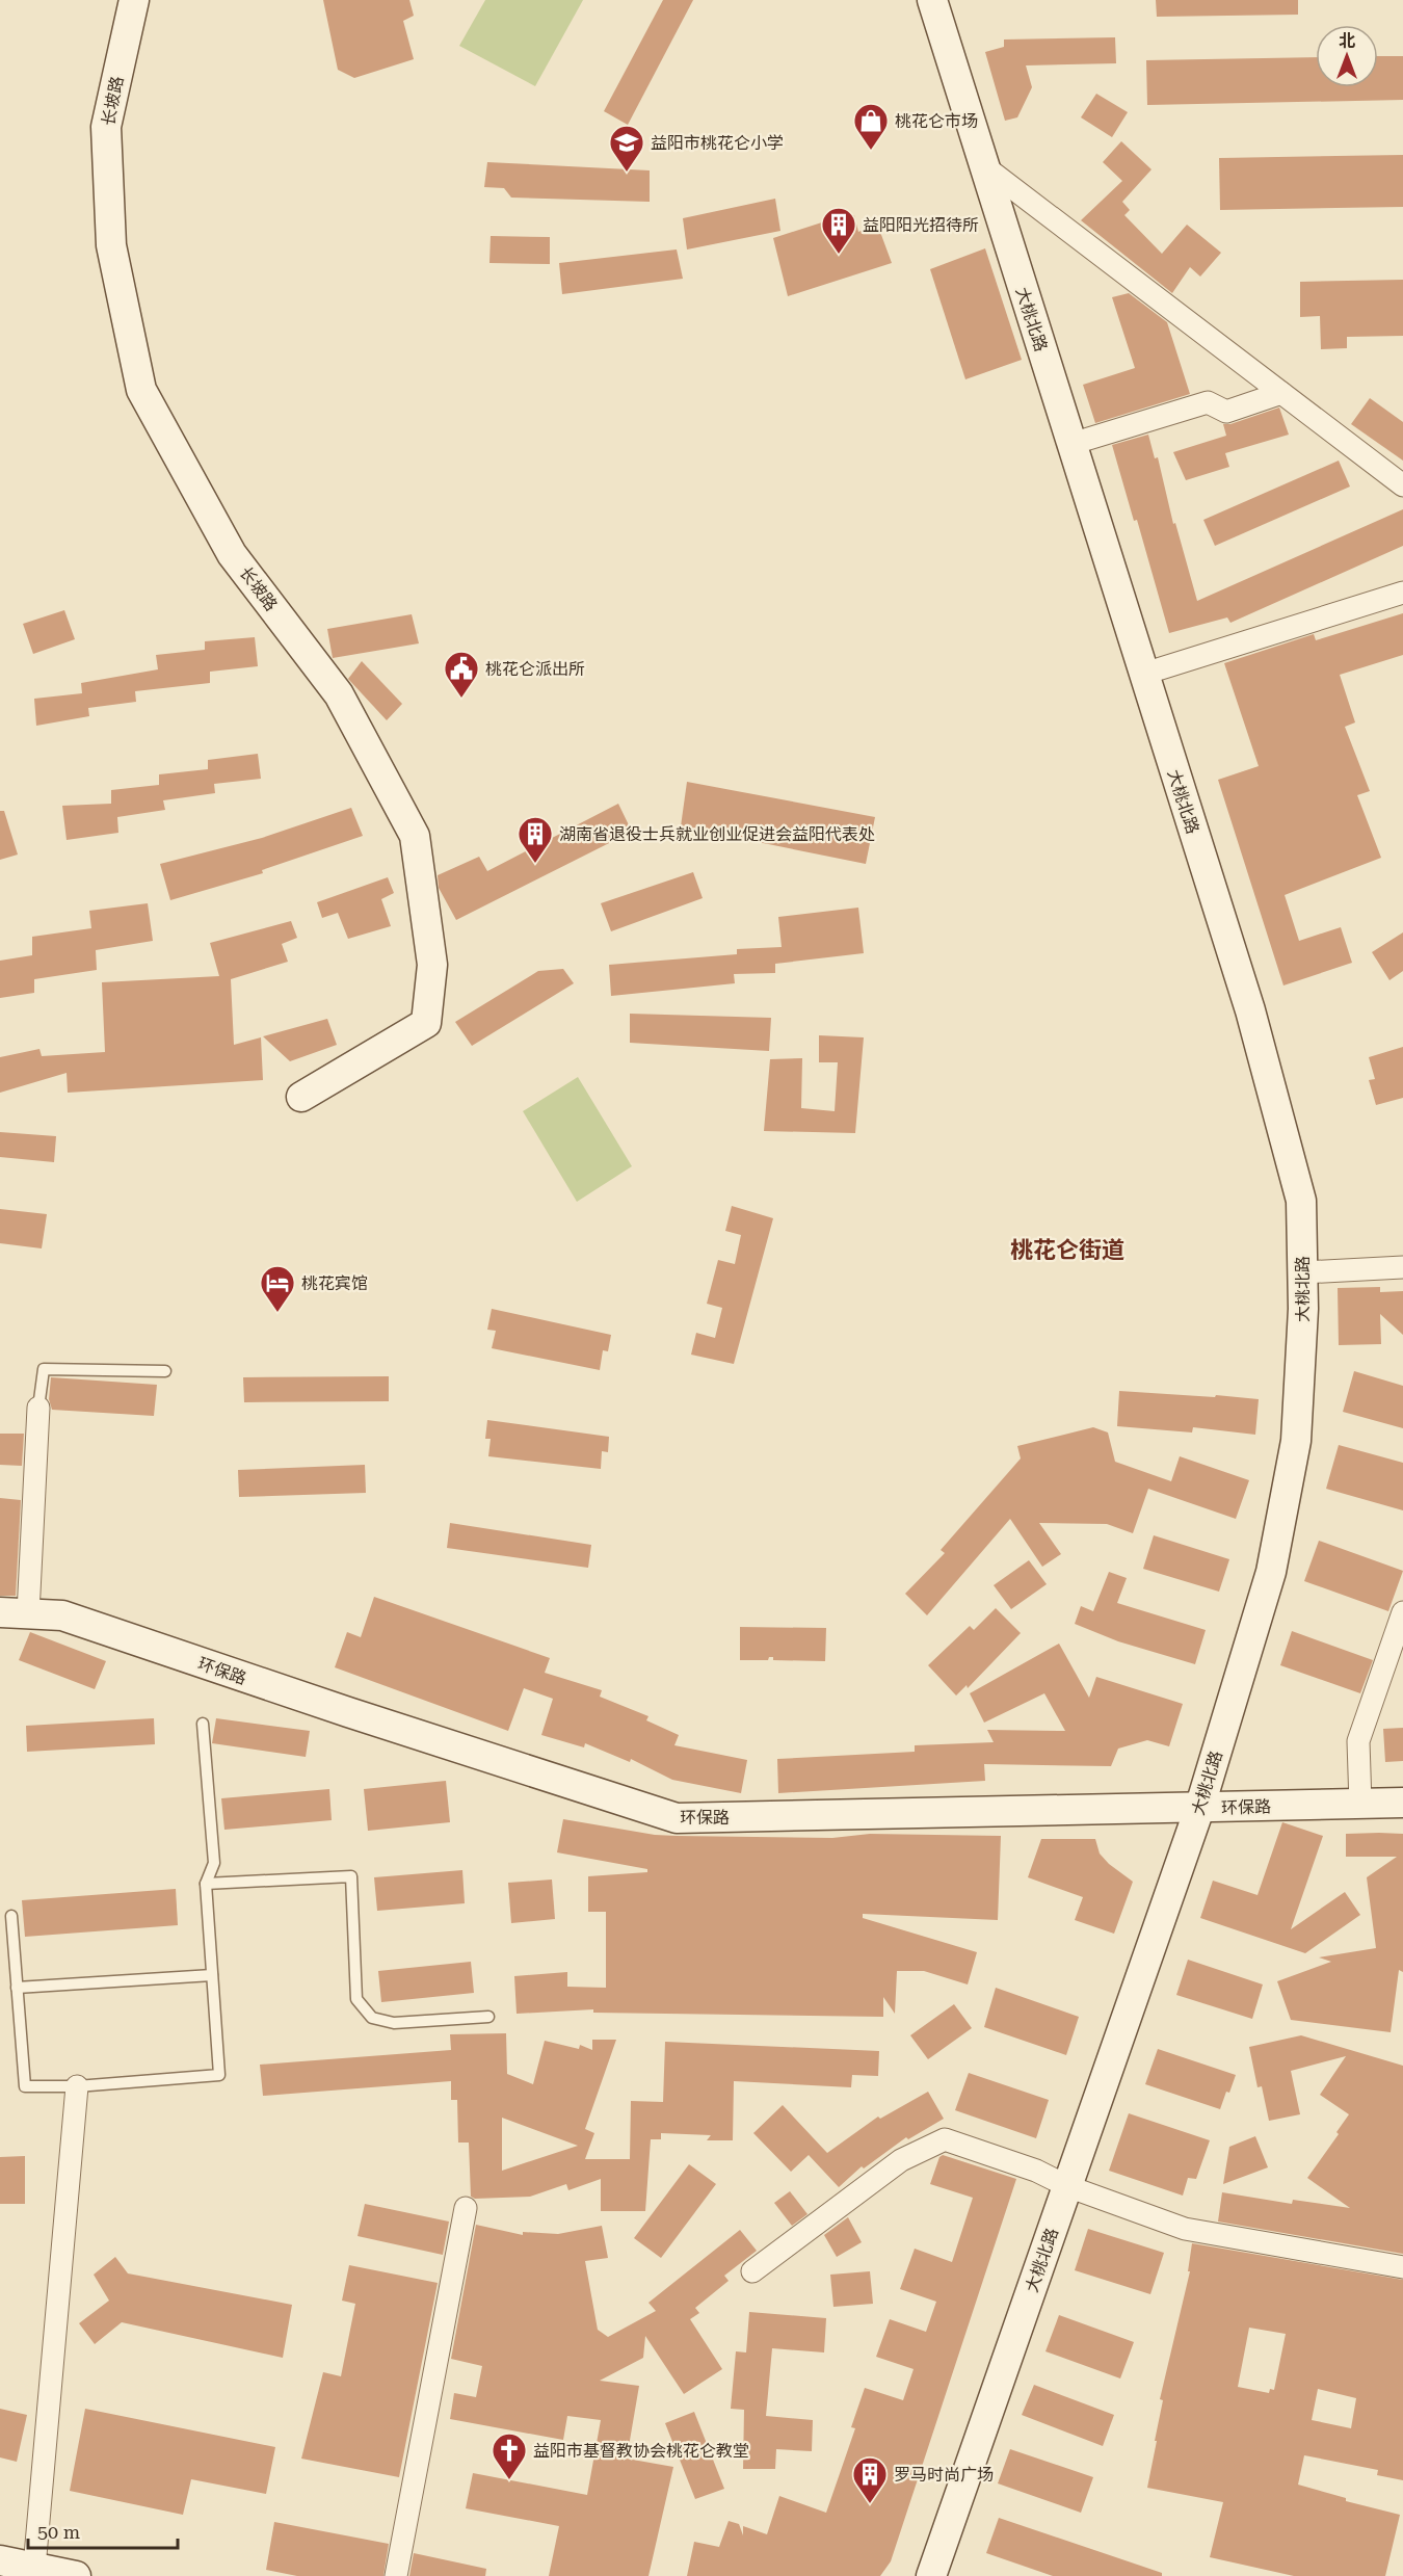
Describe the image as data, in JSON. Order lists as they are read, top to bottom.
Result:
{
  "streets": {
    "street": ["长坡路", "大桃北路", "环保路"]
  },
  "crossings": [
    ["大桃北路", "环保路"]
  ],
  "districts": ["桃花仑街道"],
  "places": {
    "shop": ["桃花仑市场"],
    "school or university": ["益阳市桃花仑小学"],
    "building": ["益阳阳光招待所", "湖南省退役士兵就业创业促进会益阳代表处", "罗马时尚广场"],
    "public building": ["桃花仑派出所"],
    "hotel": ["桃花宾馆"],
    "church": ["益阳市基督教协会桃花仑教堂"]
  },
  "scale_bar": "50 m",
  "north": "top"
}
